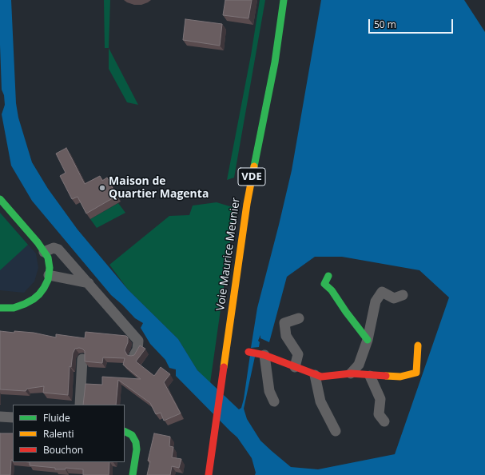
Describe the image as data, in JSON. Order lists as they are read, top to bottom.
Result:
{
  "streets": {
    "street": ["VDE", "Voie Maurice Meunier"]
  },
  "places": ["Maison de Quartier Magenta"],
  "legend": ["Fluide", "Ralenti", "Bouchon"],
  "scale_bar": "50 m"
}
